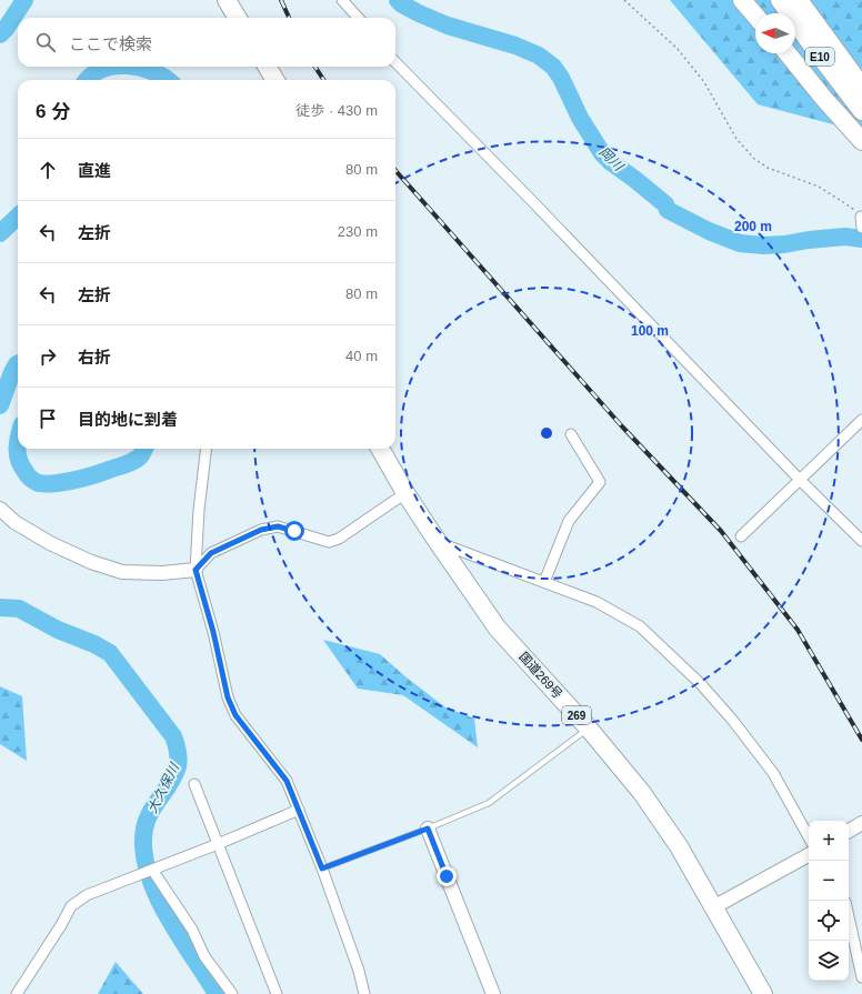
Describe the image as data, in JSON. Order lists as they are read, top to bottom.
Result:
{
  "streets": {
    "highway": ["E10", "国道269号", "269"]
  },
  "water": ["岡川", "大久保川"],
  "north": "left",
  "page": {
    "search": "ここで検索",
    "heading": ["6 分", "徒歩 · 430 m"],
    "list": [
      ["直進", "80 m"],
      ["左折", "230 m"],
      ["左折", "80 m"],
      ["右折", "40 m"],
      "目的地に到着"
    ],
    "map_buttons": ["+", "−"]
  },
  "rings": ["200 m", "100 m"]
}
